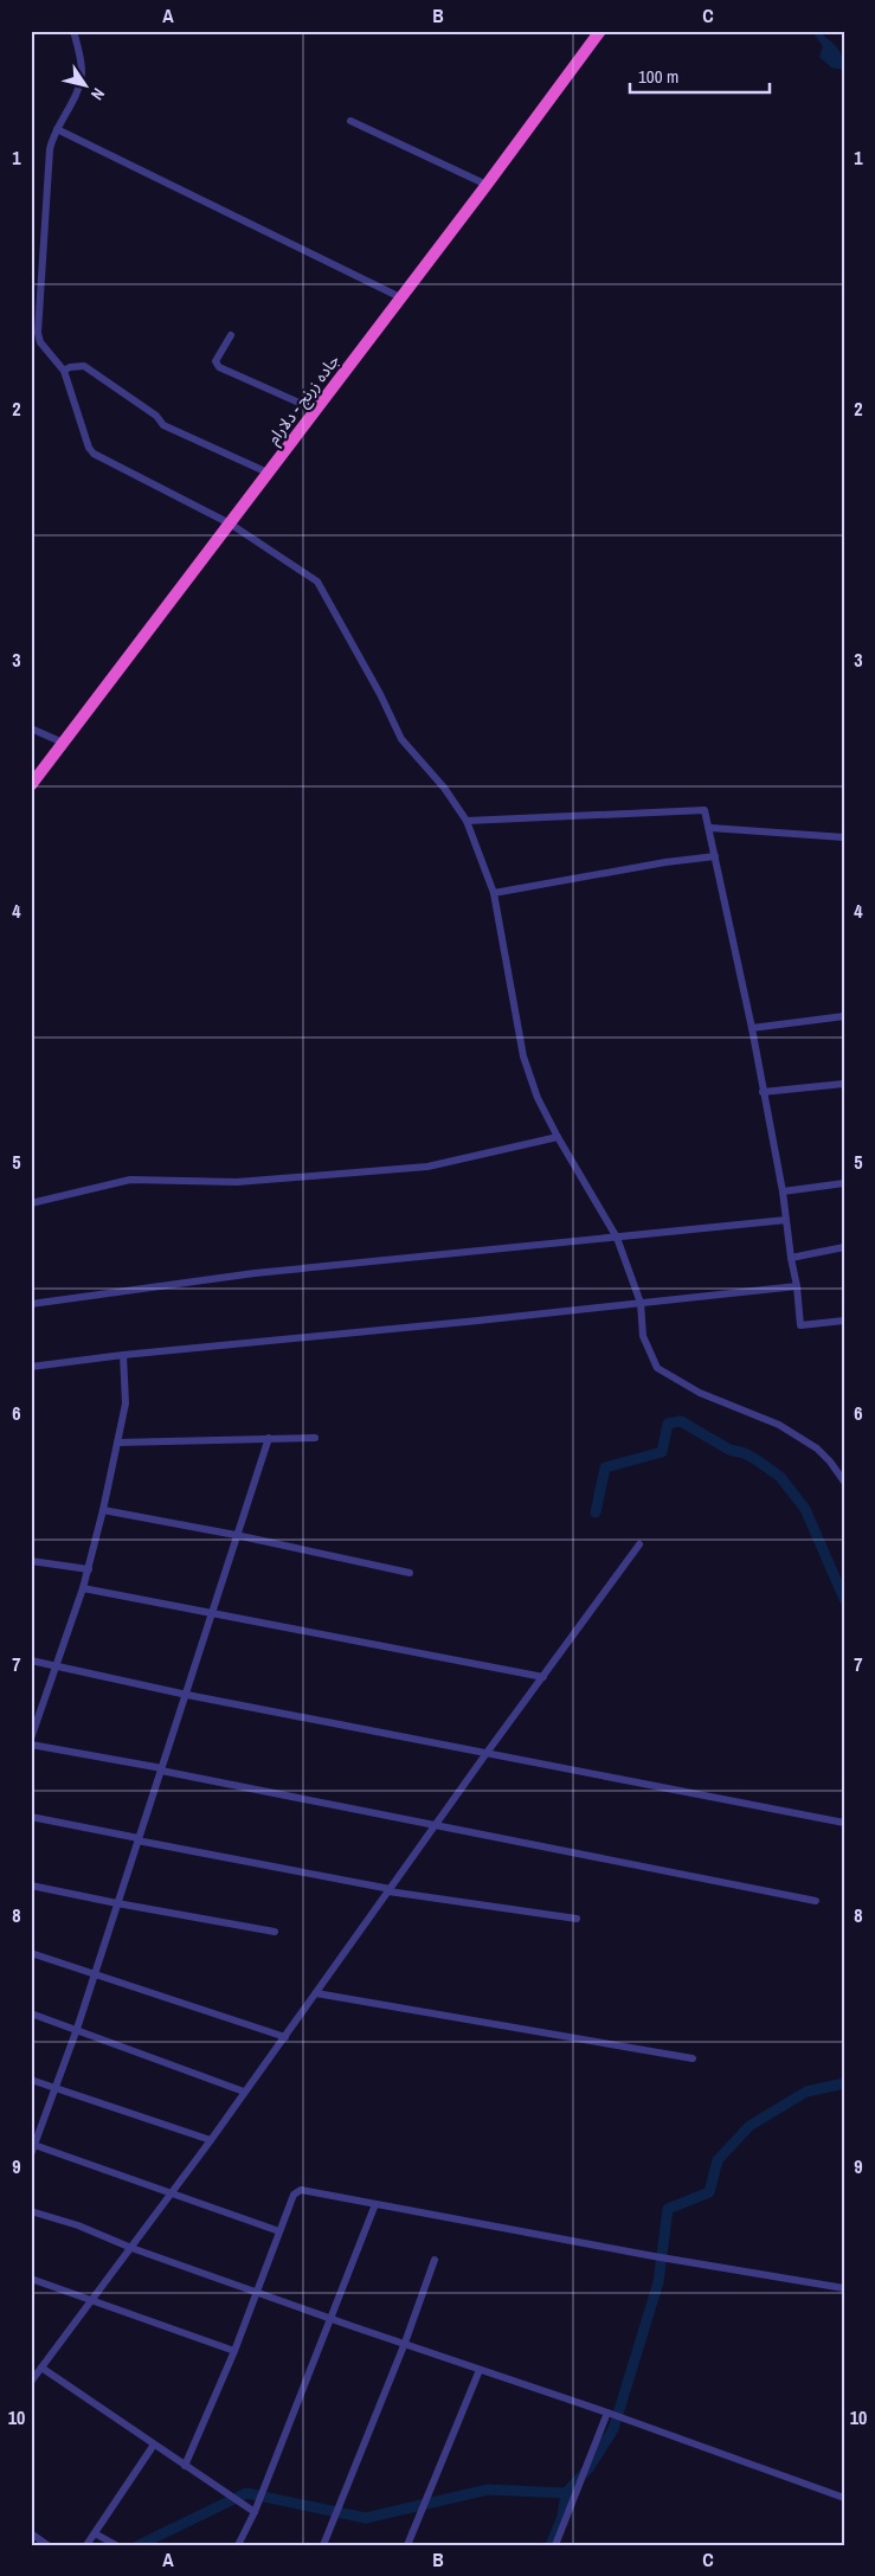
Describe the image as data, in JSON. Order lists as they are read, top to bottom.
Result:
{
  "streets": {
    "highway": ["جاده زرنج - دلارام"]
  },
  "scale_bar": "100 m",
  "north": "bottom right",
  "grid": {
    "columns": ["A", "B", "C"],
    "rows": [
      "1",
      "2",
      "3",
      "4",
      "5",
      "6",
      "7",
      "8",
      "9",
      "10"
    ]
  }
}
